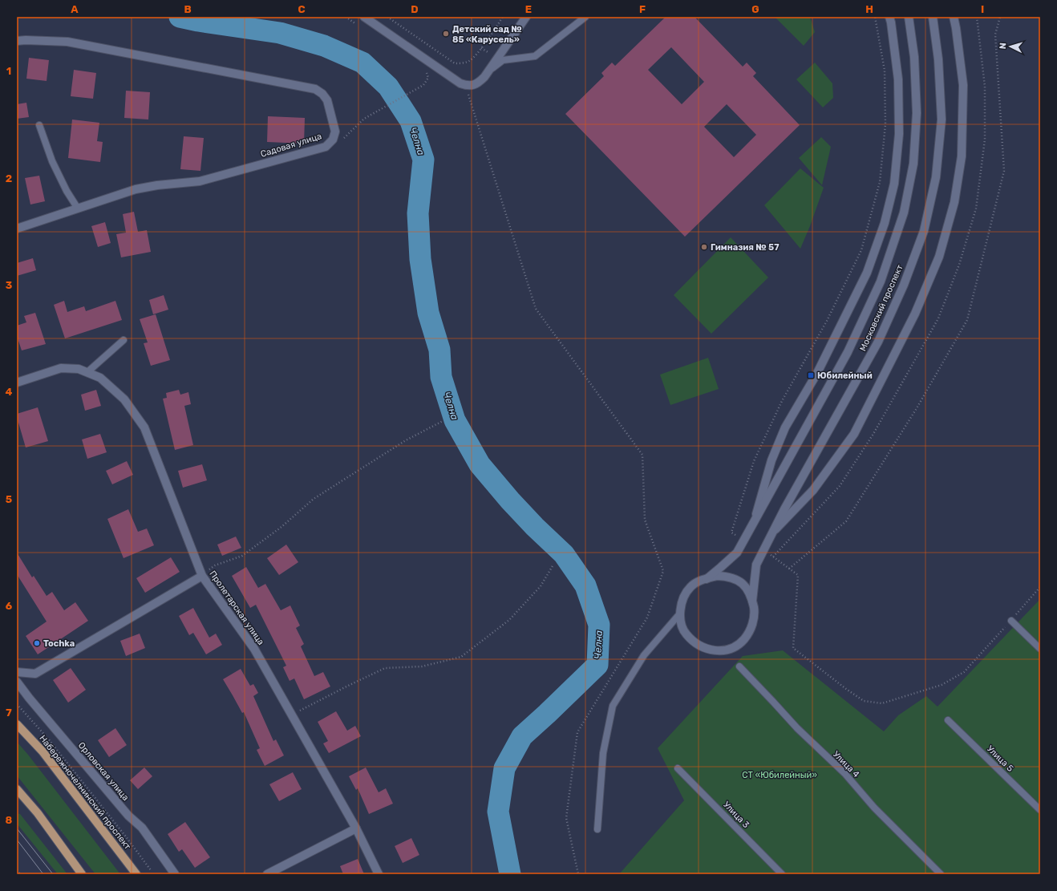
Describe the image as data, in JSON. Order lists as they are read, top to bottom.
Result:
{
  "streets": {
    "main road": ["Набережночелнинский проспект"],
    "street": [
      "Садовая улица",
      "Московский проспект",
      "Пролетарская улица",
      "Орловская улица"
    ],
    "lane": ["Улица 5", "Улица 4", "Улица 3"]
  },
  "water": ["Челна"],
  "parks": ["СТ «Юбилейный»"],
  "places": {
    "other": ["Детский сад № 85 «Карусель»", "Гимназия № 57", "Tochka"],
    "transit": ["Юбилейный"]
  },
  "north": "left",
  "grid": {
    "columns": [
      "A",
      "B",
      "C",
      "D",
      "E",
      "F",
      "G",
      "H",
      "I"
    ],
    "rows": [
      "1",
      "2",
      "3",
      "4",
      "5",
      "6",
      "7",
      "8"
    ]
  }
}
